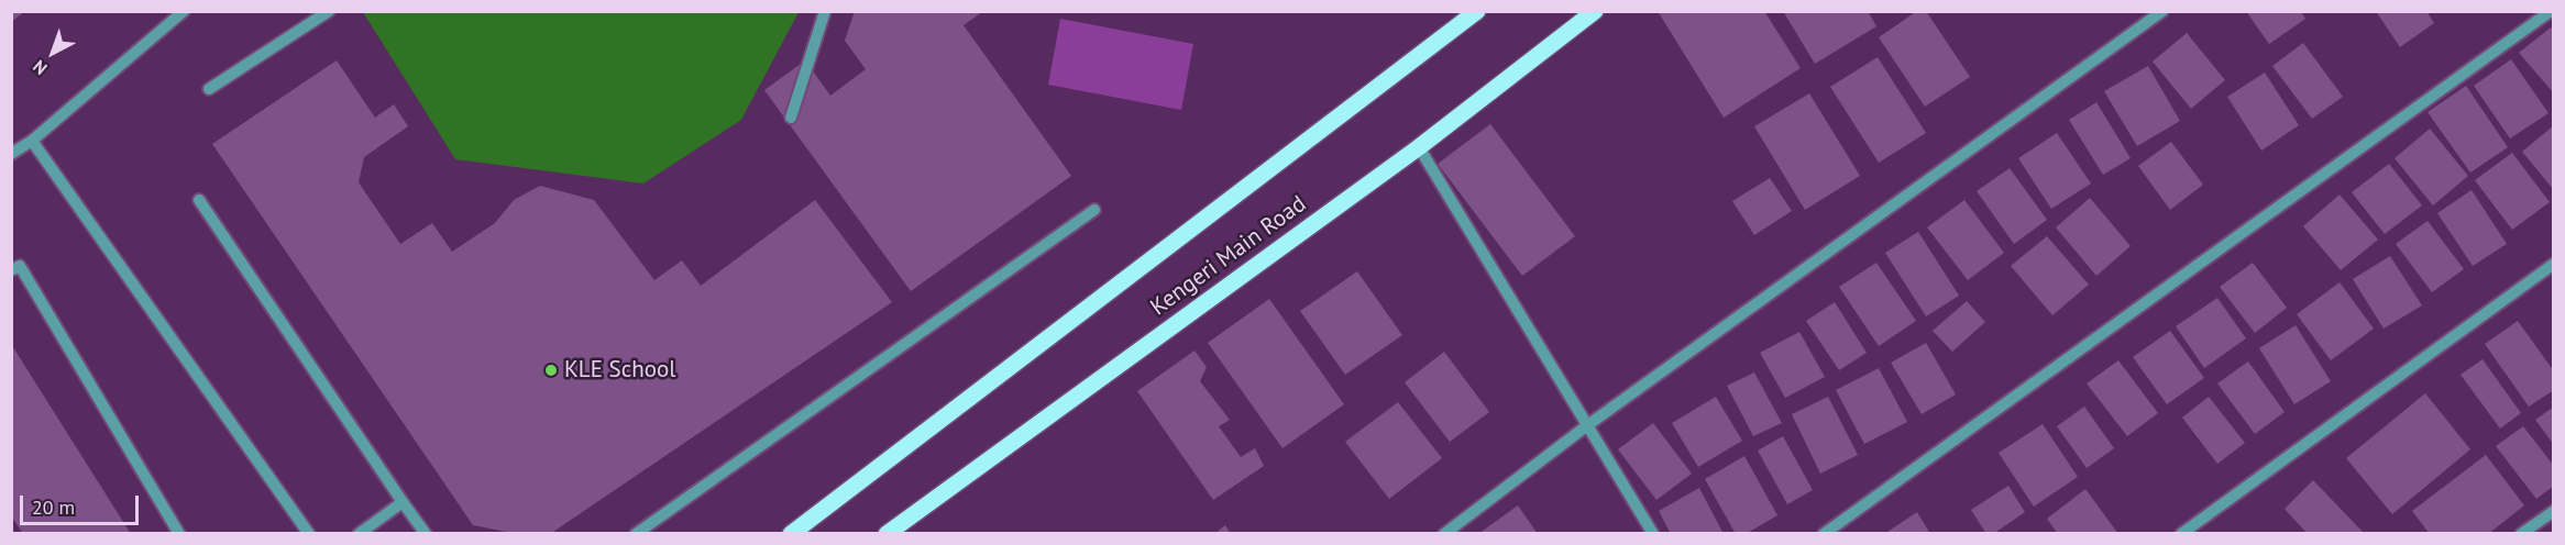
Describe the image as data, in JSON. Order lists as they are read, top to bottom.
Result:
{
  "streets": {
    "main road": ["Kengeri Main Road"]
  },
  "places": ["KLE School"],
  "scale_bar": "20 m",
  "north": "bottom left"
}
